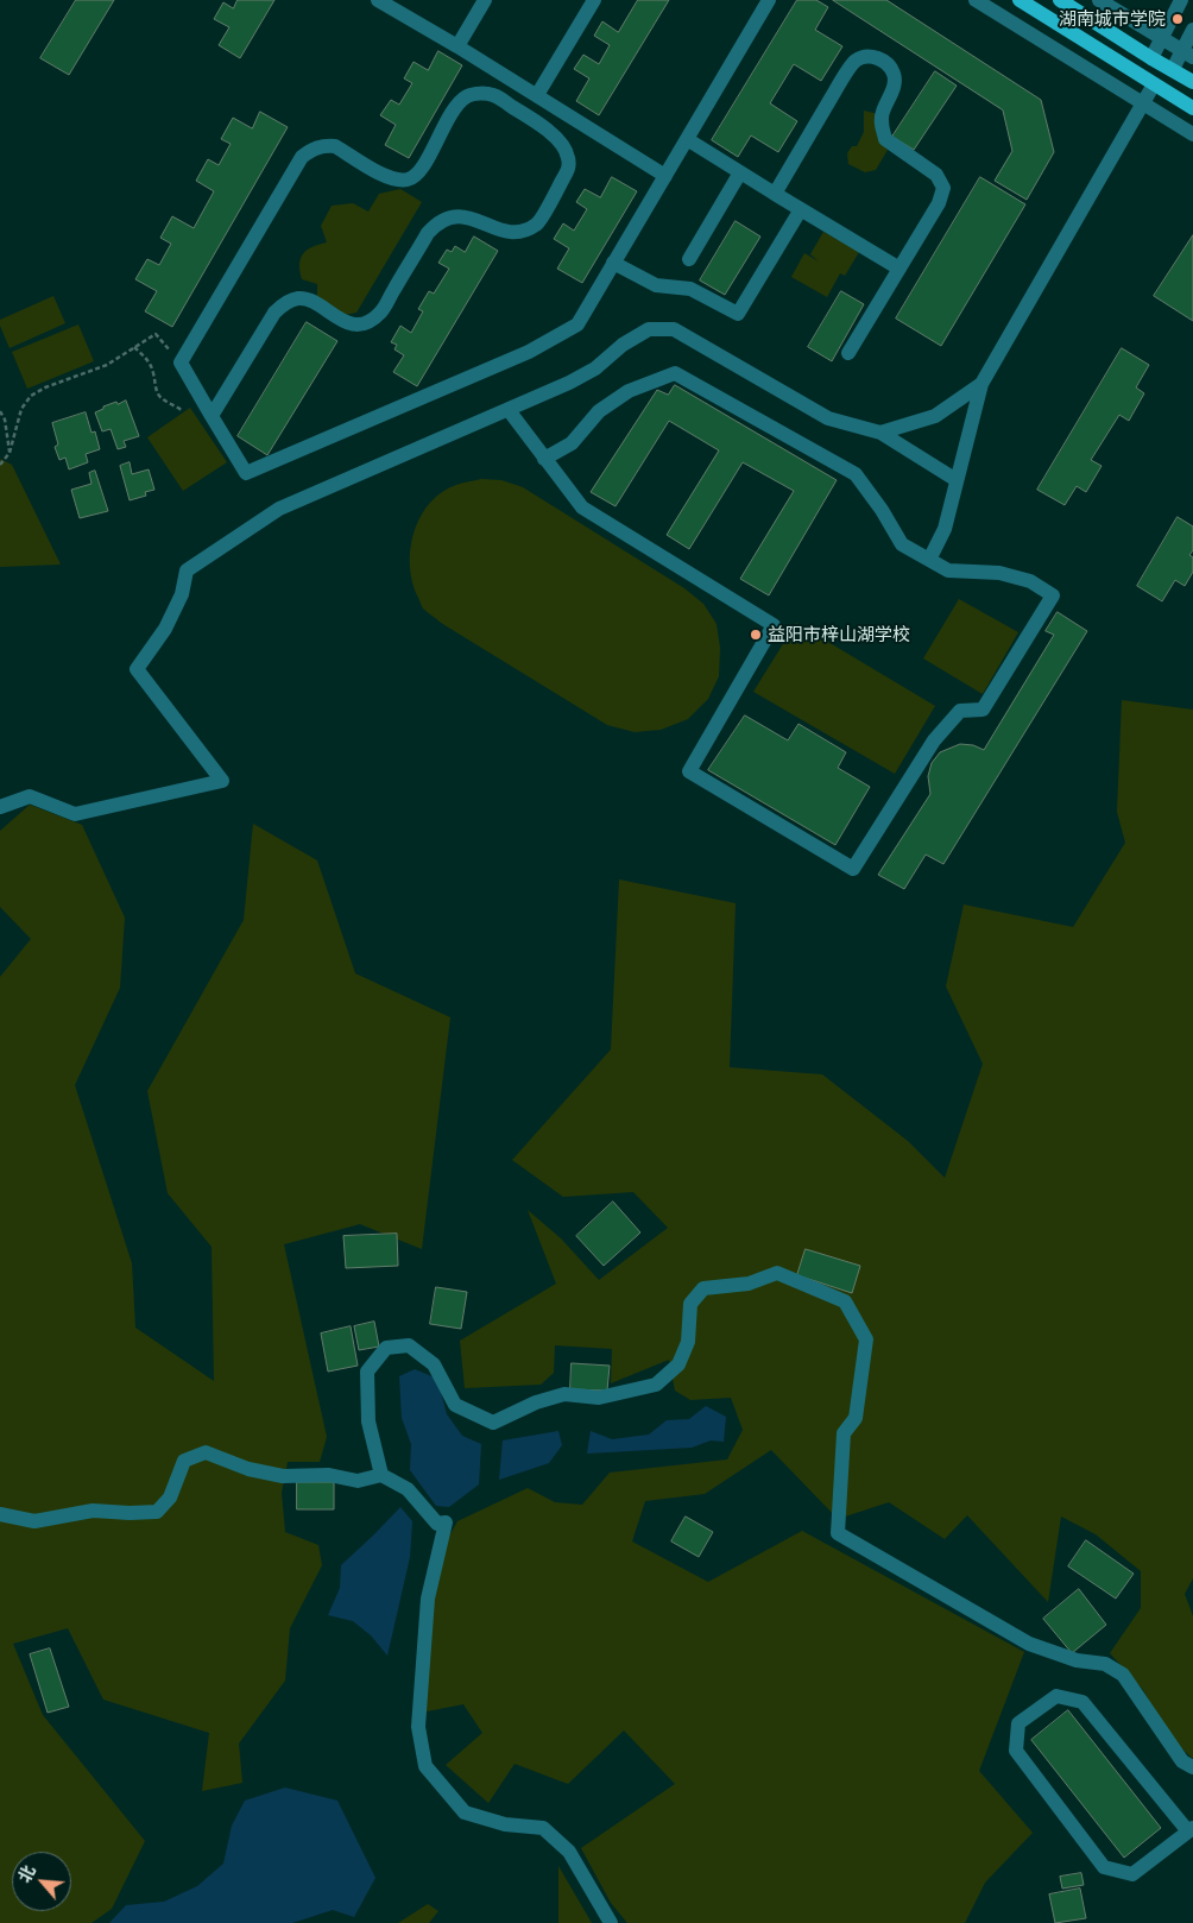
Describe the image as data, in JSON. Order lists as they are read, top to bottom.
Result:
{
  "places": ["湖南城市学院", "益阳市梓山湖学校"],
  "north": "top left"
}
